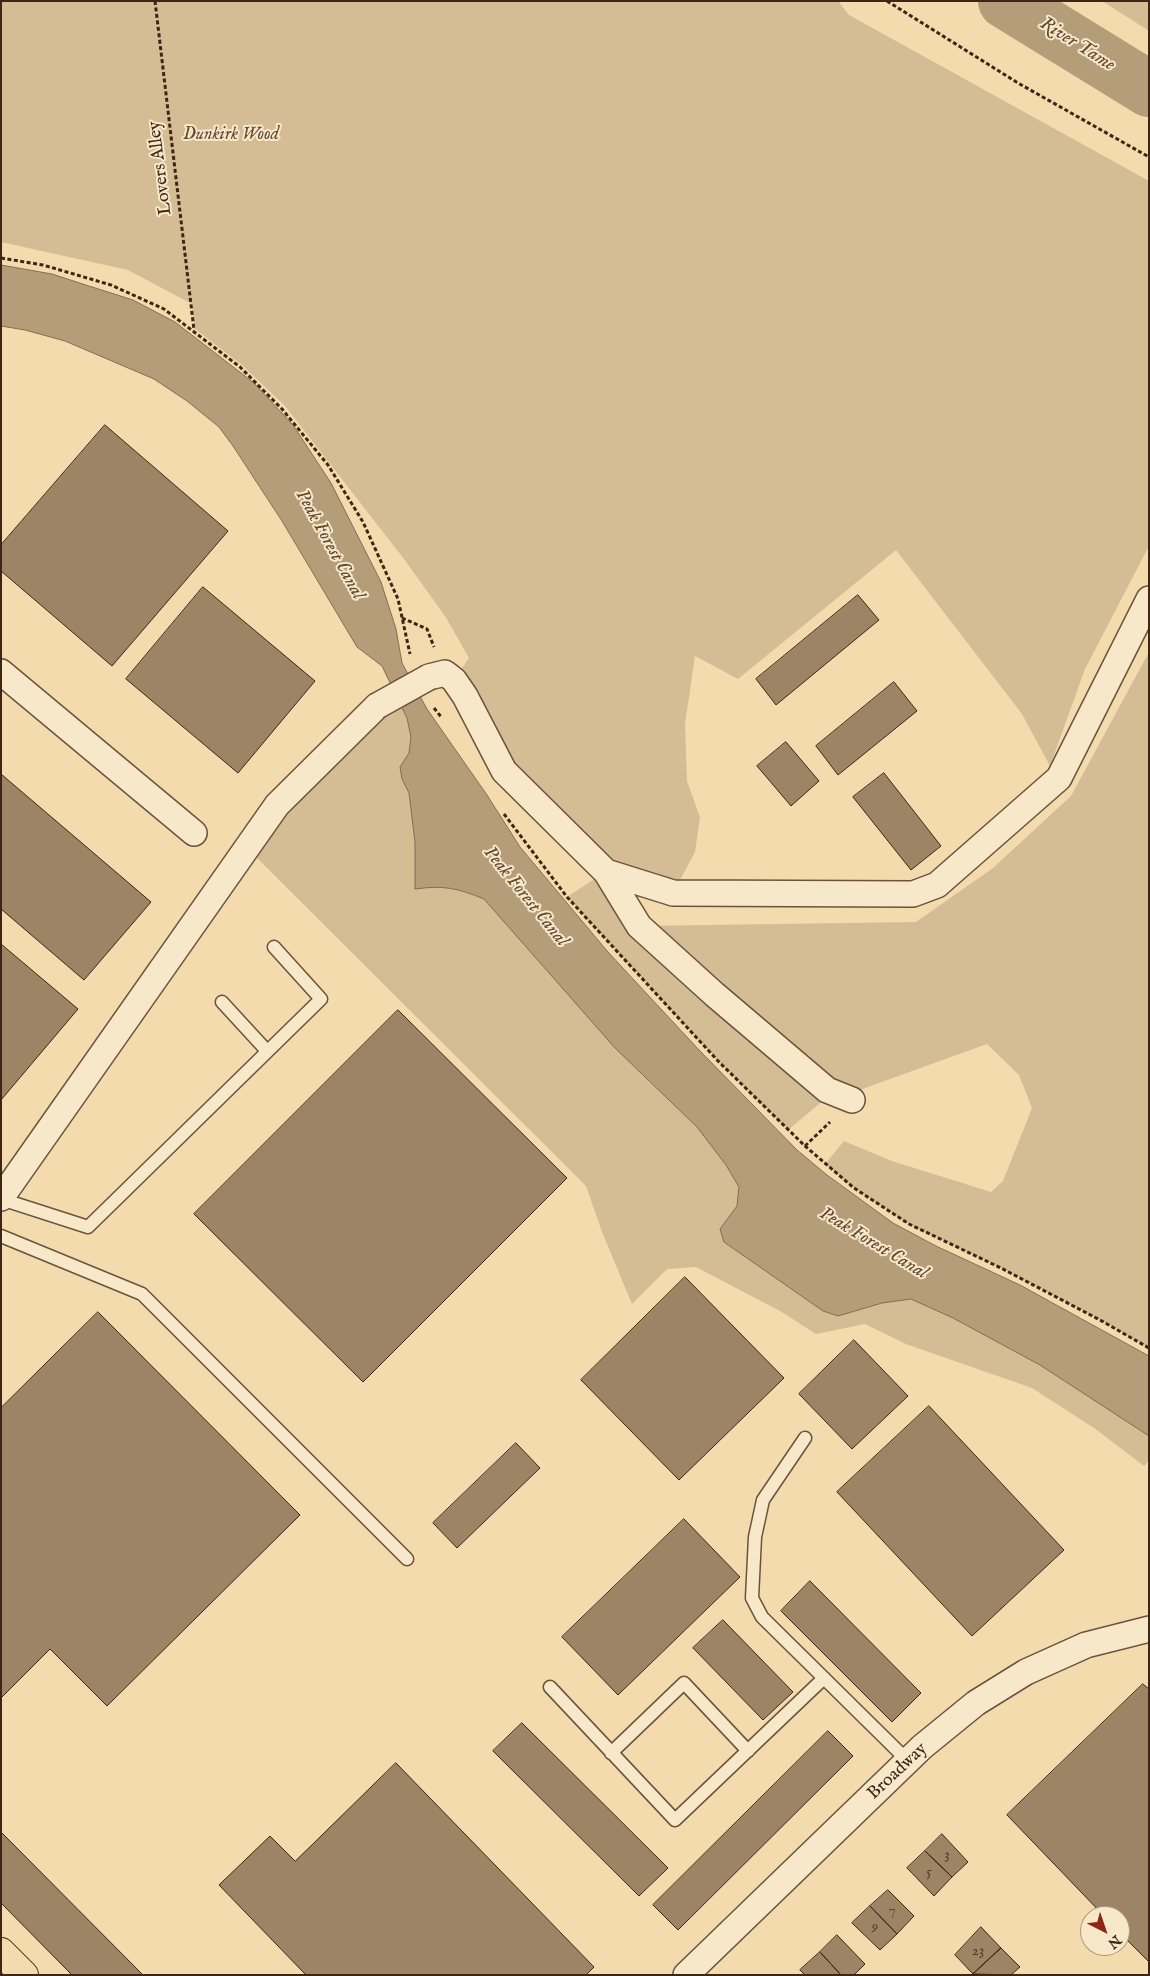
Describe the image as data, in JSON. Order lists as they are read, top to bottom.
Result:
{
  "streets": {
    "street": ["Broadway"],
    "path": ["Lovers Alley"]
  },
  "water": ["River Tame", "Peak Forest Canal"],
  "parks": ["Dunkirk Wood"],
  "house_numbers": [
    "3",
    "5",
    "7",
    "9",
    "23"
  ],
  "north": "bottom right"
}
